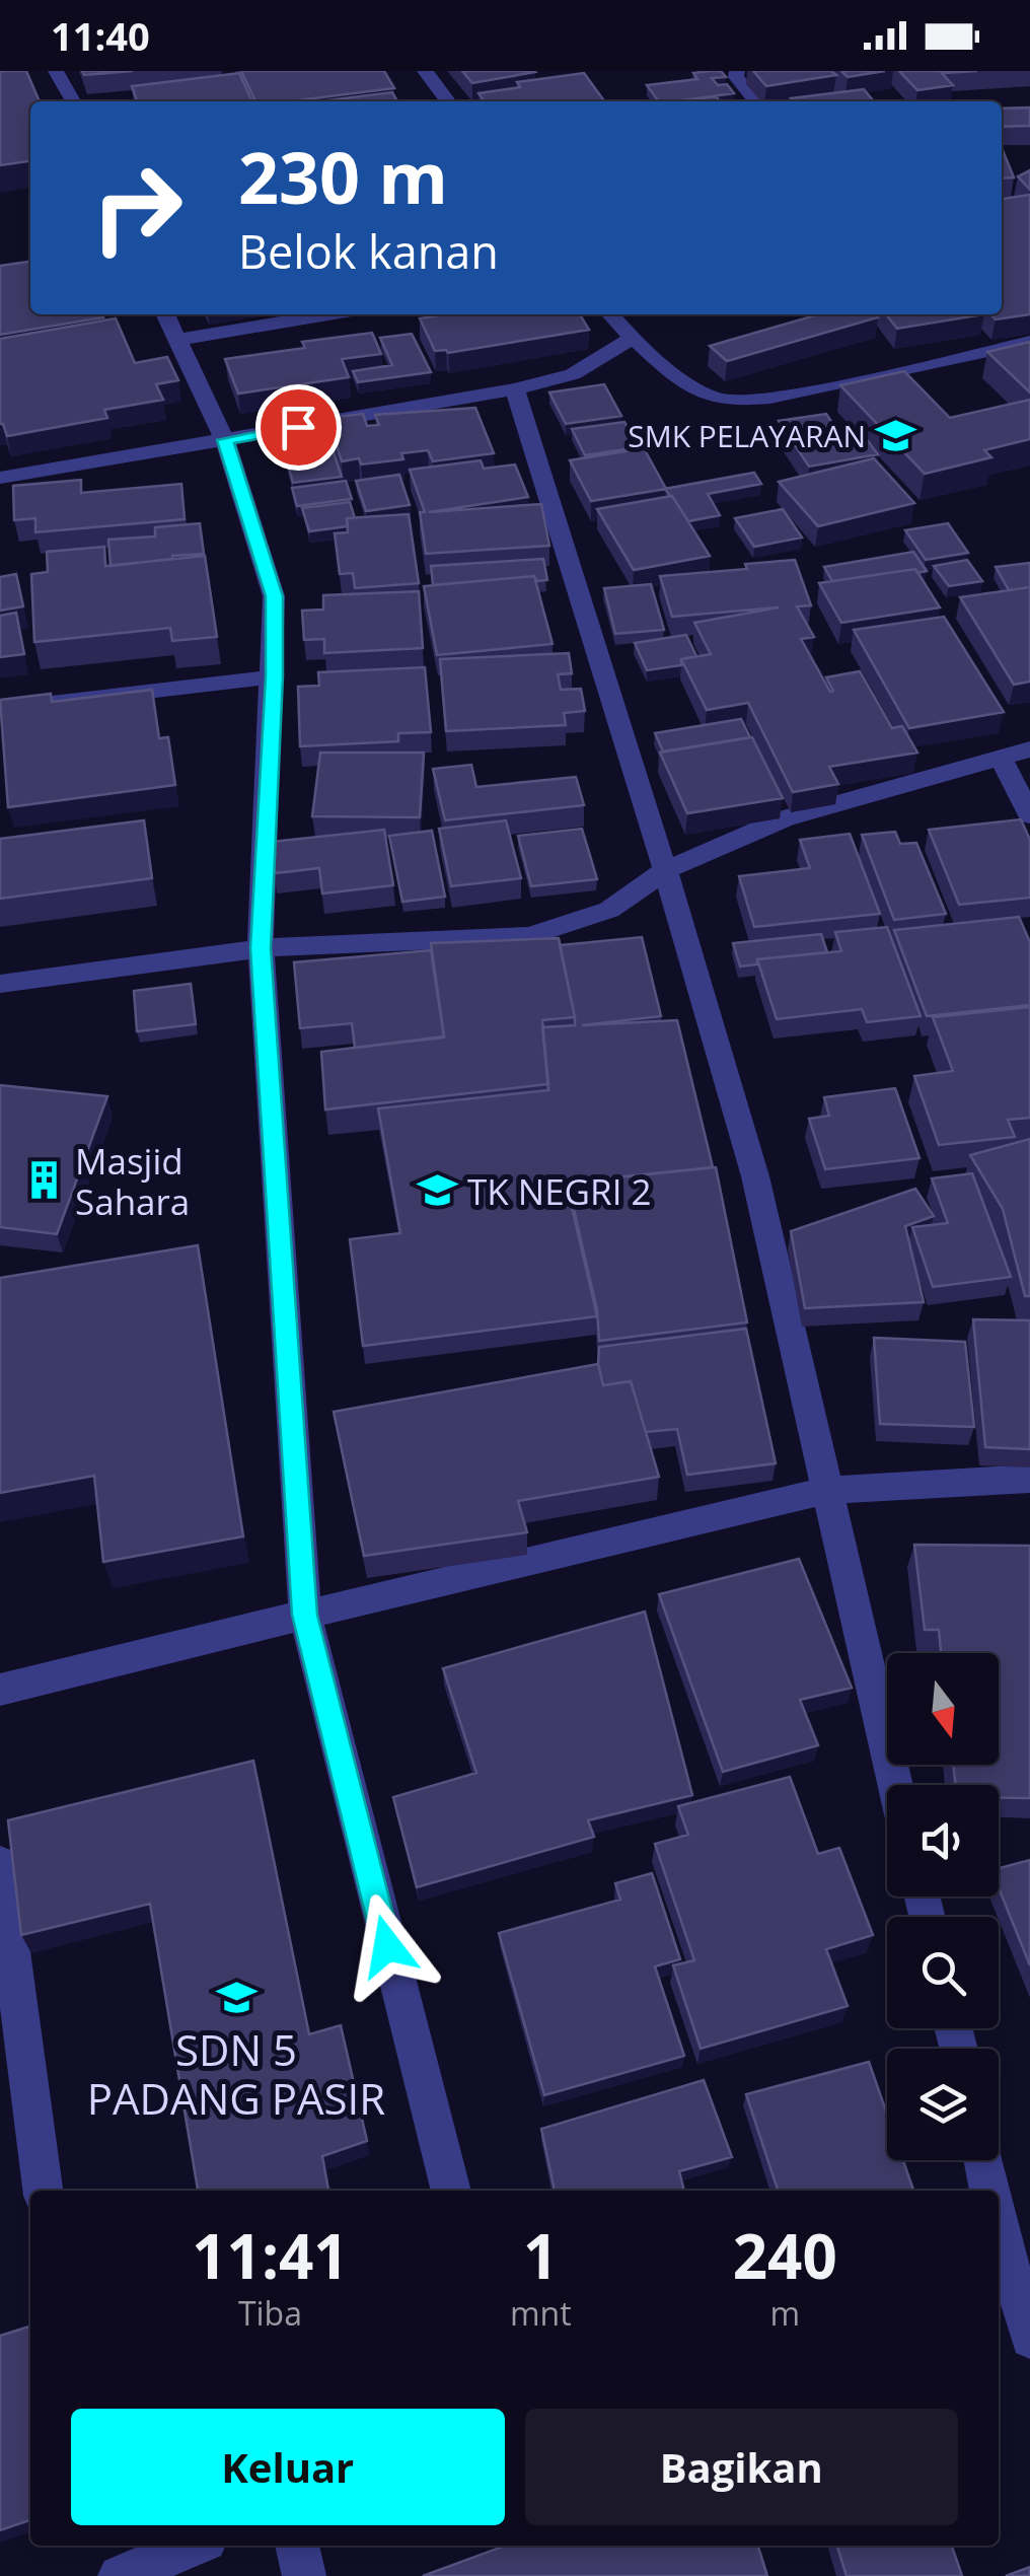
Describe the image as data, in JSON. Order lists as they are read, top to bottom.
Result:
{
  "places": {
    "school or university": ["SMK PELAYARAN", "TK NEGRI 2", "SDN 5 PADANG PASIR"],
    "building": ["Masjid Sahara"]
  },
  "north": "bottom",
  "page": {
    "status": "11:40",
    "turn": ["230 m", "Belok kanan"],
    "eta": [
      "11:41",
      "Tiba",
      "1",
      "mnt",
      "240",
      "m"
    ],
    "buttons": ["Keluar", "Bagikan"]
  }
}
